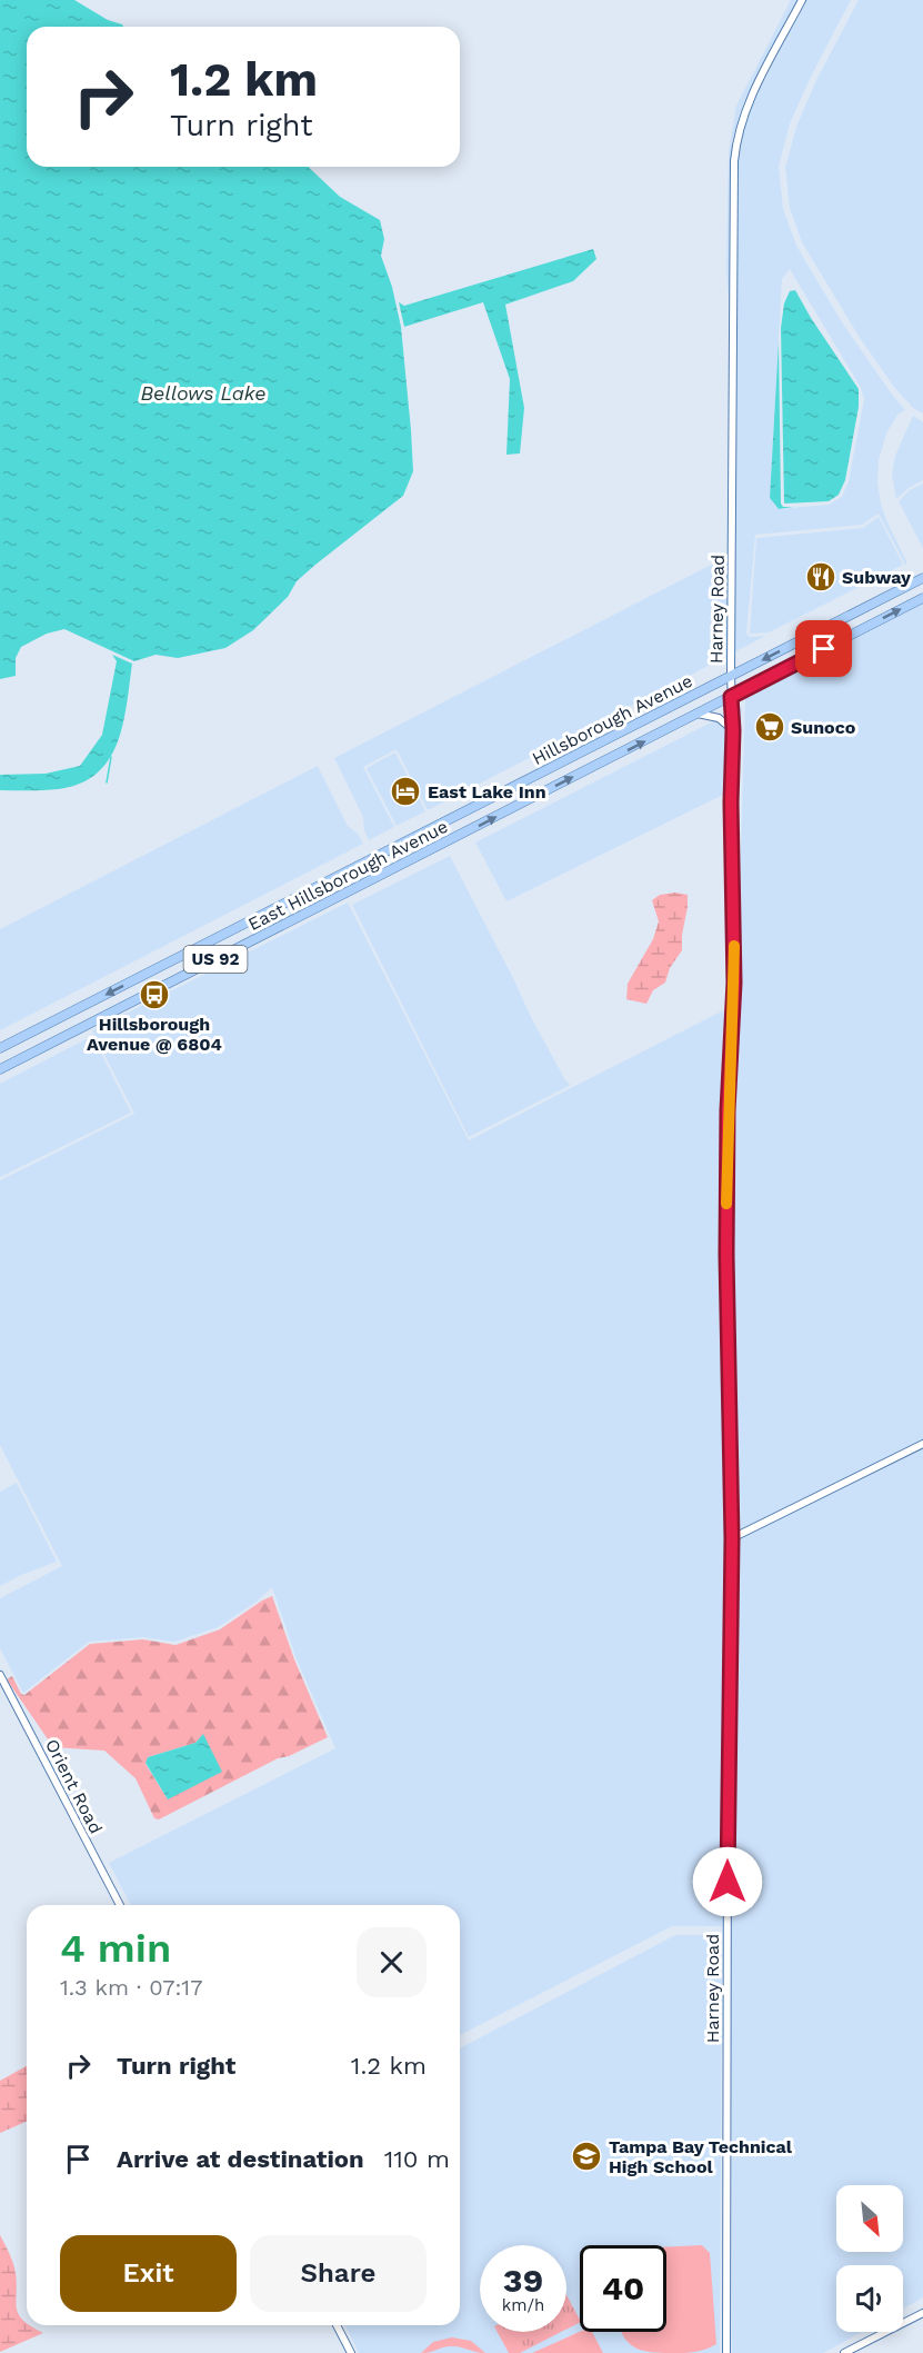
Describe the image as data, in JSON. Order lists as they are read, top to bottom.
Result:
{
  "streets": {
    "main road": ["Hillsborough Avenue", "East Hillsborough Avenue", "US 92"],
    "street": ["Harney Road", "Orient Road"]
  },
  "crossings": [
    ["Harney Road", "Hillsborough Avenue"],
    ["Harney Road", "East Hillsborough Avenue"],
    ["Harney Road", "US 92"],
    ["Hillsborough Avenue", "East Hillsborough Avenue"],
    ["Hillsborough Avenue", "US 92"]
  ],
  "water": ["Bellows Lake"],
  "places": {
    "restaurant": ["Subway"],
    "supermarket": ["Sunoco"],
    "hotel": ["East Lake Inn"],
    "bus stop": ["Hillsborough Avenue @ 6804"],
    "school or university": ["Tampa Bay Technical High School"]
  },
  "north": "bottom right",
  "page": {
    "turn": ["1.2 km", "Turn right"],
    "heading": ["4 min", "1.3 km · 07:17"],
    "list": [
      {
        "name": "Turn right",
        "value": "1.2 km"
      },
      {
        "name": "Arrive at destination",
        "value": "110 m"
      }
    ],
    "buttons": ["Exit", "Share"],
    "speed": "39 km/h",
    "limit": "40"
  }
}
